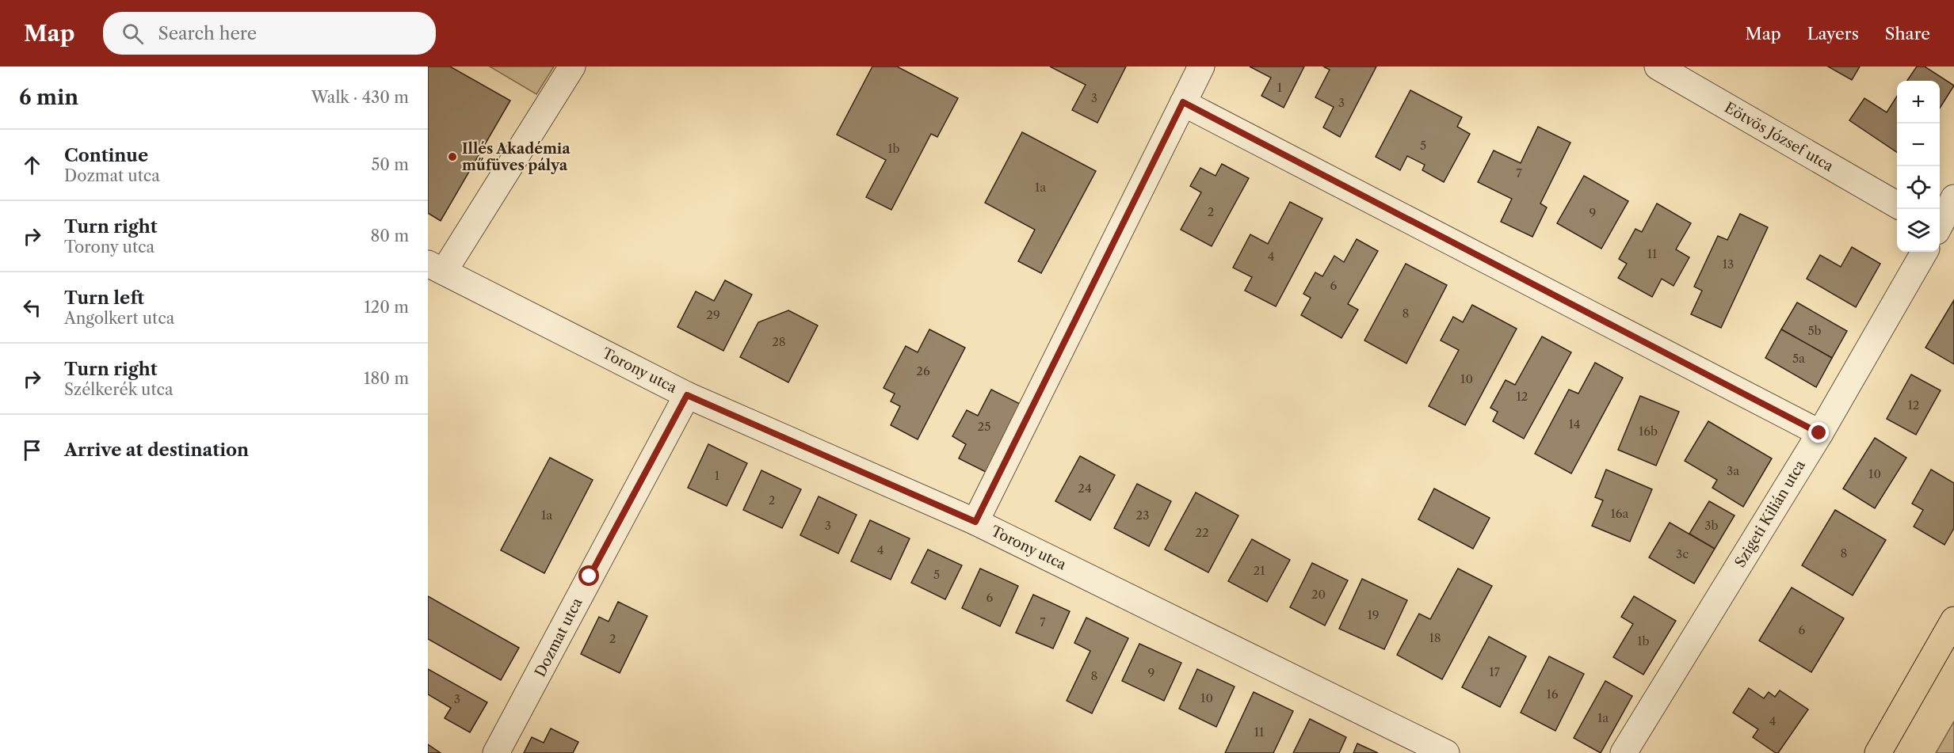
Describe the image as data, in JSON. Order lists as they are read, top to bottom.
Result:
{
  "streets": {
    "street": [
      "Eötvös József utca",
      "Torony utca",
      "Szigeti Kilián utca",
      "Dozmat utca"
    ]
  },
  "crossings": [
    ["Torony utca", "Dozmat utca"]
  ],
  "places": ["Illés Akadémia műfüves pálya"],
  "house_numbers": [
    "1",
    "3",
    "3",
    "5",
    "1b",
    "7",
    "1a",
    "2",
    "9",
    "11",
    "4",
    "13",
    "6",
    "8",
    "29",
    "5b",
    "28",
    "5a",
    "26",
    "10",
    "12",
    "12",
    "14",
    "25",
    "16b",
    "3a",
    "10",
    "1",
    "24",
    "2",
    "16a",
    "1a",
    "23",
    "3",
    "3b",
    "22",
    "4",
    "8",
    "3c",
    "21",
    "5",
    "20",
    "6",
    "19",
    "7",
    "6",
    "18",
    "2",
    "1b",
    "17",
    "9",
    "8",
    "16",
    "10",
    "3",
    "1a",
    "4",
    "11"
  ],
  "page": {
    "header": "Map",
    "search": "Search here",
    "nav": ["Map", "Layers", "Share"],
    "heading": ["6 min", "Walk · 430 m"],
    "map_buttons": ["+", "−"],
    "list": [
      ["Continue", "Dozmat utca", "50 m"],
      ["Turn right", "Torony utca", "80 m"],
      ["Turn left", "Angolkert utca", "120 m"],
      ["Turn right", "Szélkerék utca", "180 m"],
      "Arrive at destination"
    ]
  }
}
